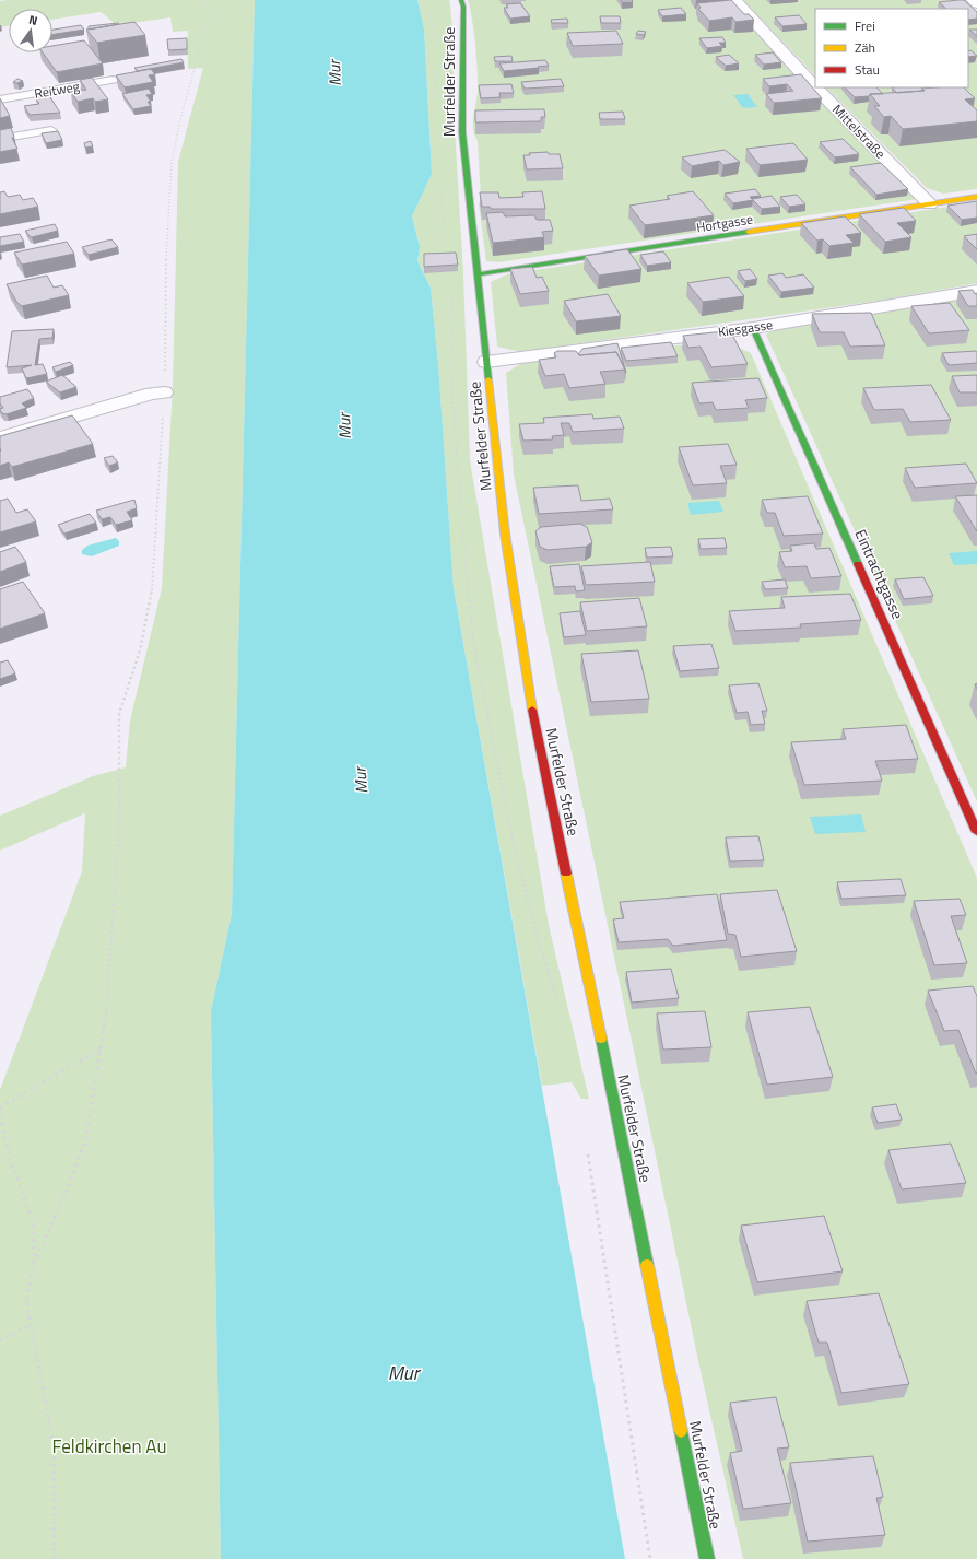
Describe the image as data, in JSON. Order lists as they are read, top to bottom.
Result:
{
  "streets": {
    "street": [
      "Murfelder Straße",
      "Mittelstraße",
      "Hortgasse",
      "Kiesgasse",
      "Eintrachtgasse"
    ],
    "lane": ["Reitweg"]
  },
  "crossings": [
    ["Murfelder Straße", "Hortgasse"],
    ["Murfelder Straße", "Kiesgasse"],
    ["Mittelstraße", "Hortgasse"],
    ["Kiesgasse", "Eintrachtgasse"]
  ],
  "water": ["Mur"],
  "parks": ["Feldkirchen Au"],
  "legend": ["Frei", "Zäh", "Stau"],
  "north": "top"
}
